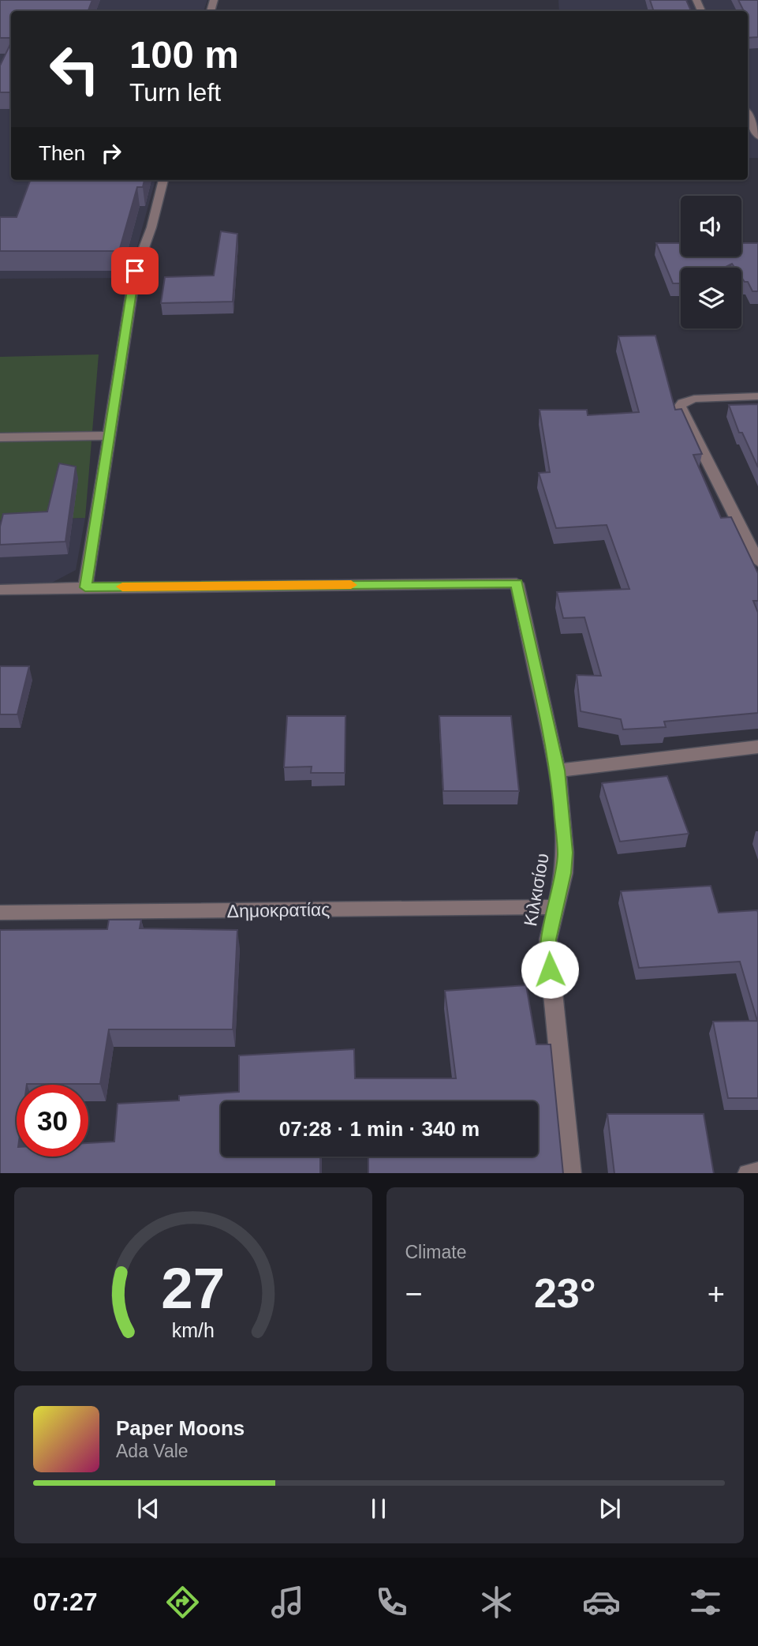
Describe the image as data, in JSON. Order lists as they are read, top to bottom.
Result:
{
  "streets": {
    "street": ["Κιλκισίου", "Δημοκρατίας"]
  },
  "crossings": [
    ["Κιλκισίου", "Δημοκρατίας"]
  ],
  "page": {
    "turn": ["100 m", "Turn left"],
    "then": "Then",
    "limit": "30",
    "trip": "07:28 · 1 min · 340 m",
    "tile": "Climate",
    "heat": ["−", "23°", "+"],
    "song": ["Paper Moons", "Ada Vale"],
    "tabs": "07:27",
    "gauge": ["27", "km/h"]
  }
}
